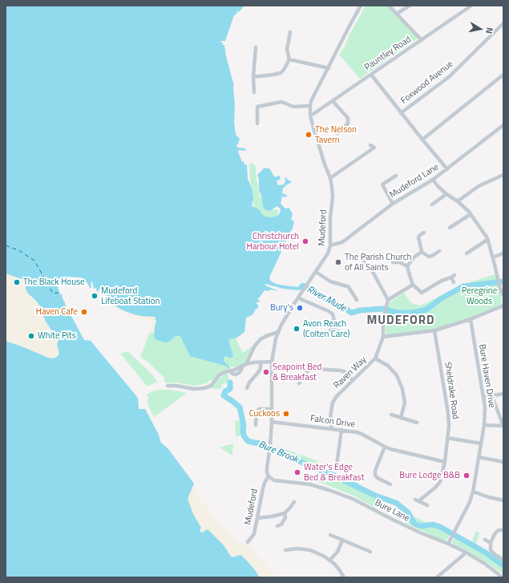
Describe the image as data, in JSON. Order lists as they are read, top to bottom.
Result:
{
  "streets": {
    "street": [
      "Pauntley Road",
      "Foxwood Avenue",
      "Mudeford Lane",
      "Mudeford",
      "Raven Way",
      "Bure Haven Drive",
      "Sheldrake Road",
      "Falcon Drive",
      "Bure Lane"
    ]
  },
  "crossings": [
    ["Mudeford Lane", "Mudeford"],
    ["Mudeford", "Falcon Drive"],
    ["Mudeford", "Bure Lane"],
    ["Raven Way", "Falcon Drive"],
    ["Bure Haven Drive", "Bure Lane"],
    ["Sheldrake Road", "Falcon Drive"]
  ],
  "districts": ["MUDEFORD"],
  "water": ["River Mude", "Bure Brook"],
  "parks": ["Peregrine Woods"],
  "places": [
    "The Nelson Tavern",
    "Christchurch Harbour Hotel",
    "The Parish Church of All Saints",
    "The Black House",
    "Mudeford Lifeboat Station",
    "Bury's",
    "Haven Cafe",
    "Avon Reach (Colten Care)",
    "White Pits",
    "Seapoint Bed & Breakfast",
    "Cuckoos",
    "Water's Edge Bed & Breakfast",
    "Bure Lodge B&B"
  ],
  "north": "right"
}
